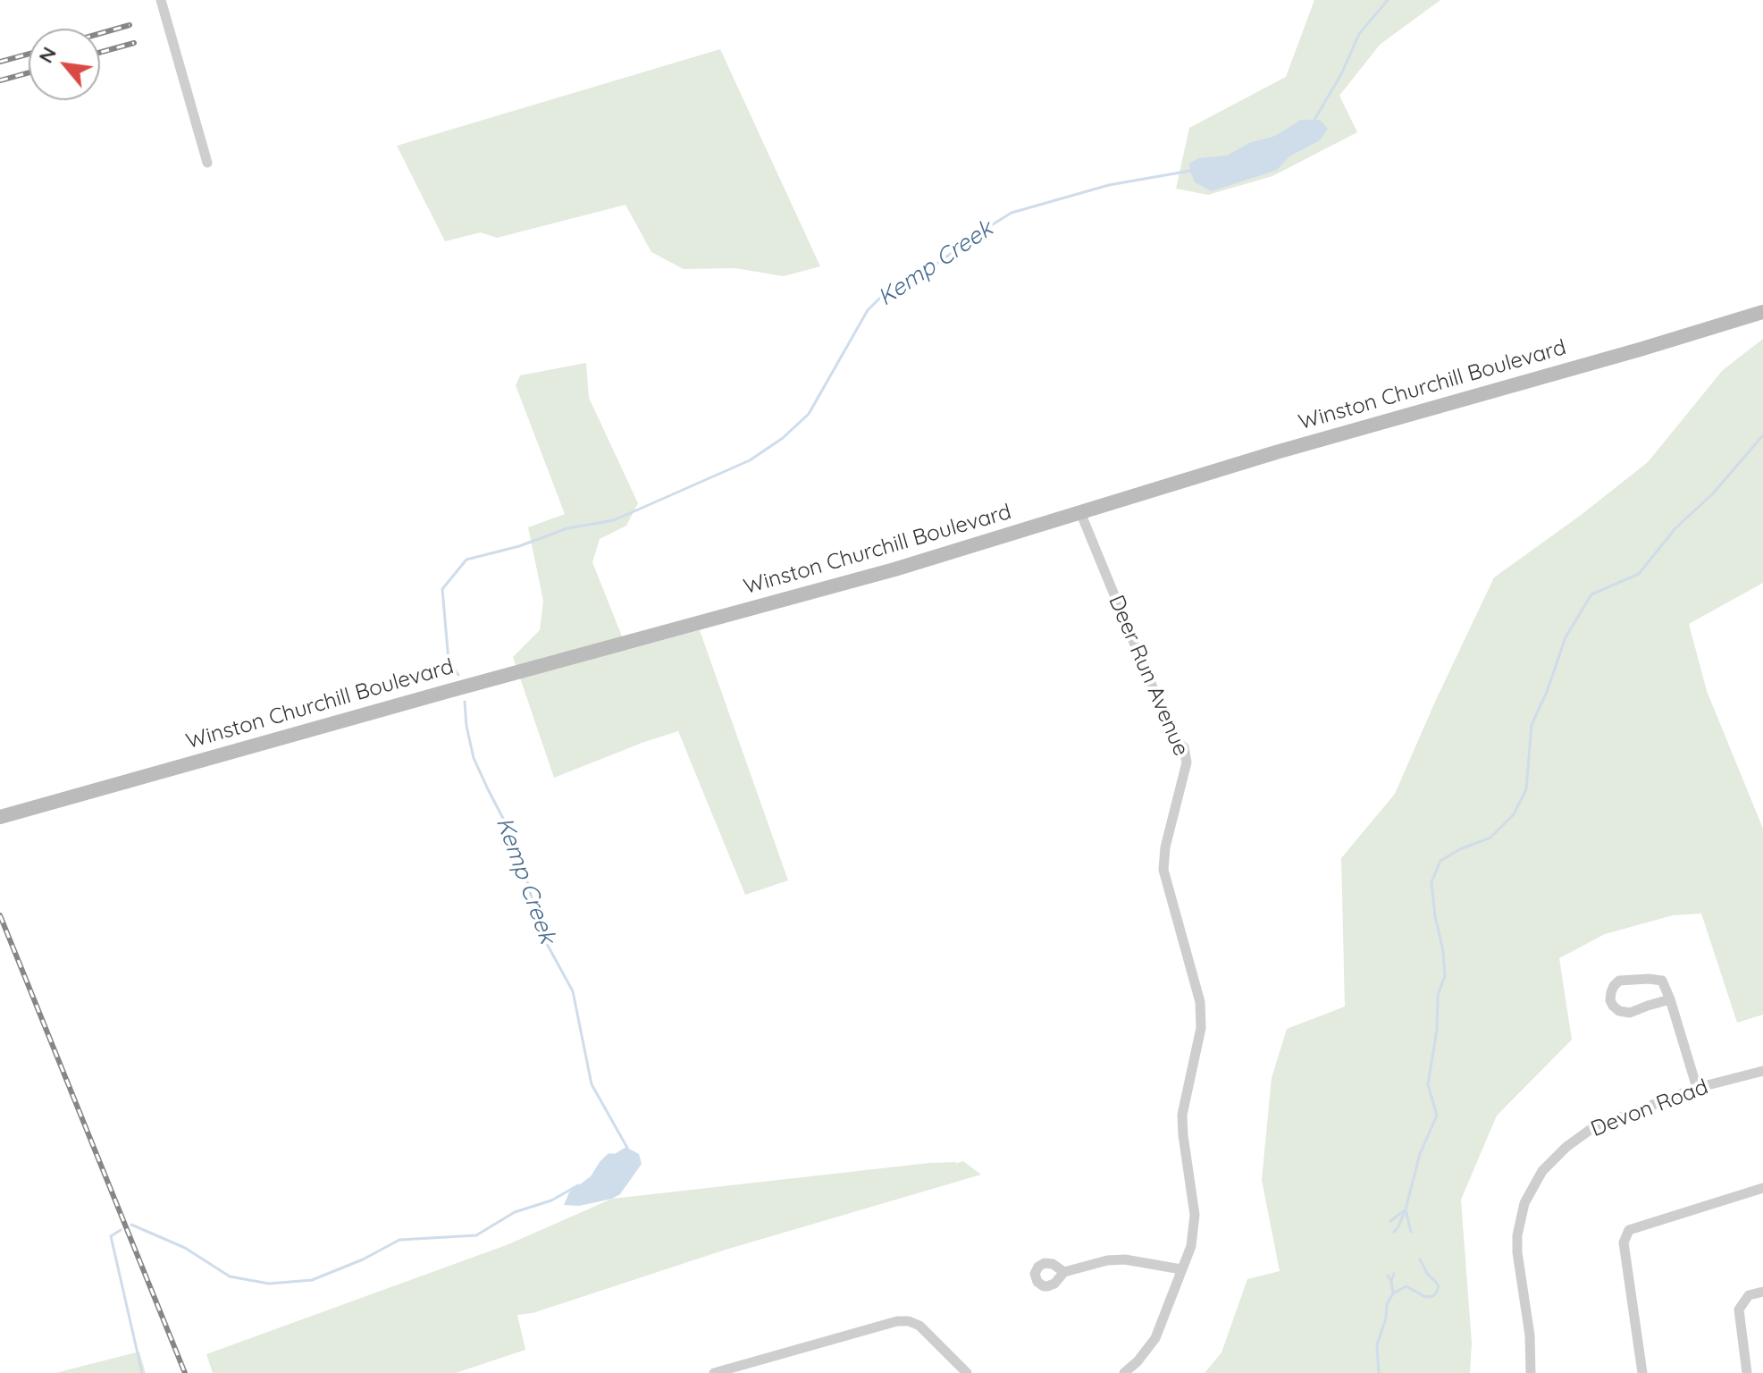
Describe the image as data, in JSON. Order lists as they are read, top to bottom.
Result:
{
  "streets": {
    "main road": ["Winston Churchill Boulevard"],
    "street": ["Deer Run Avenue", "Devon Road"]
  },
  "crossings": [
    ["Winston Churchill Boulevard", "Deer Run Avenue"]
  ],
  "water": ["Kemp Creek"],
  "north": "top left"
}
